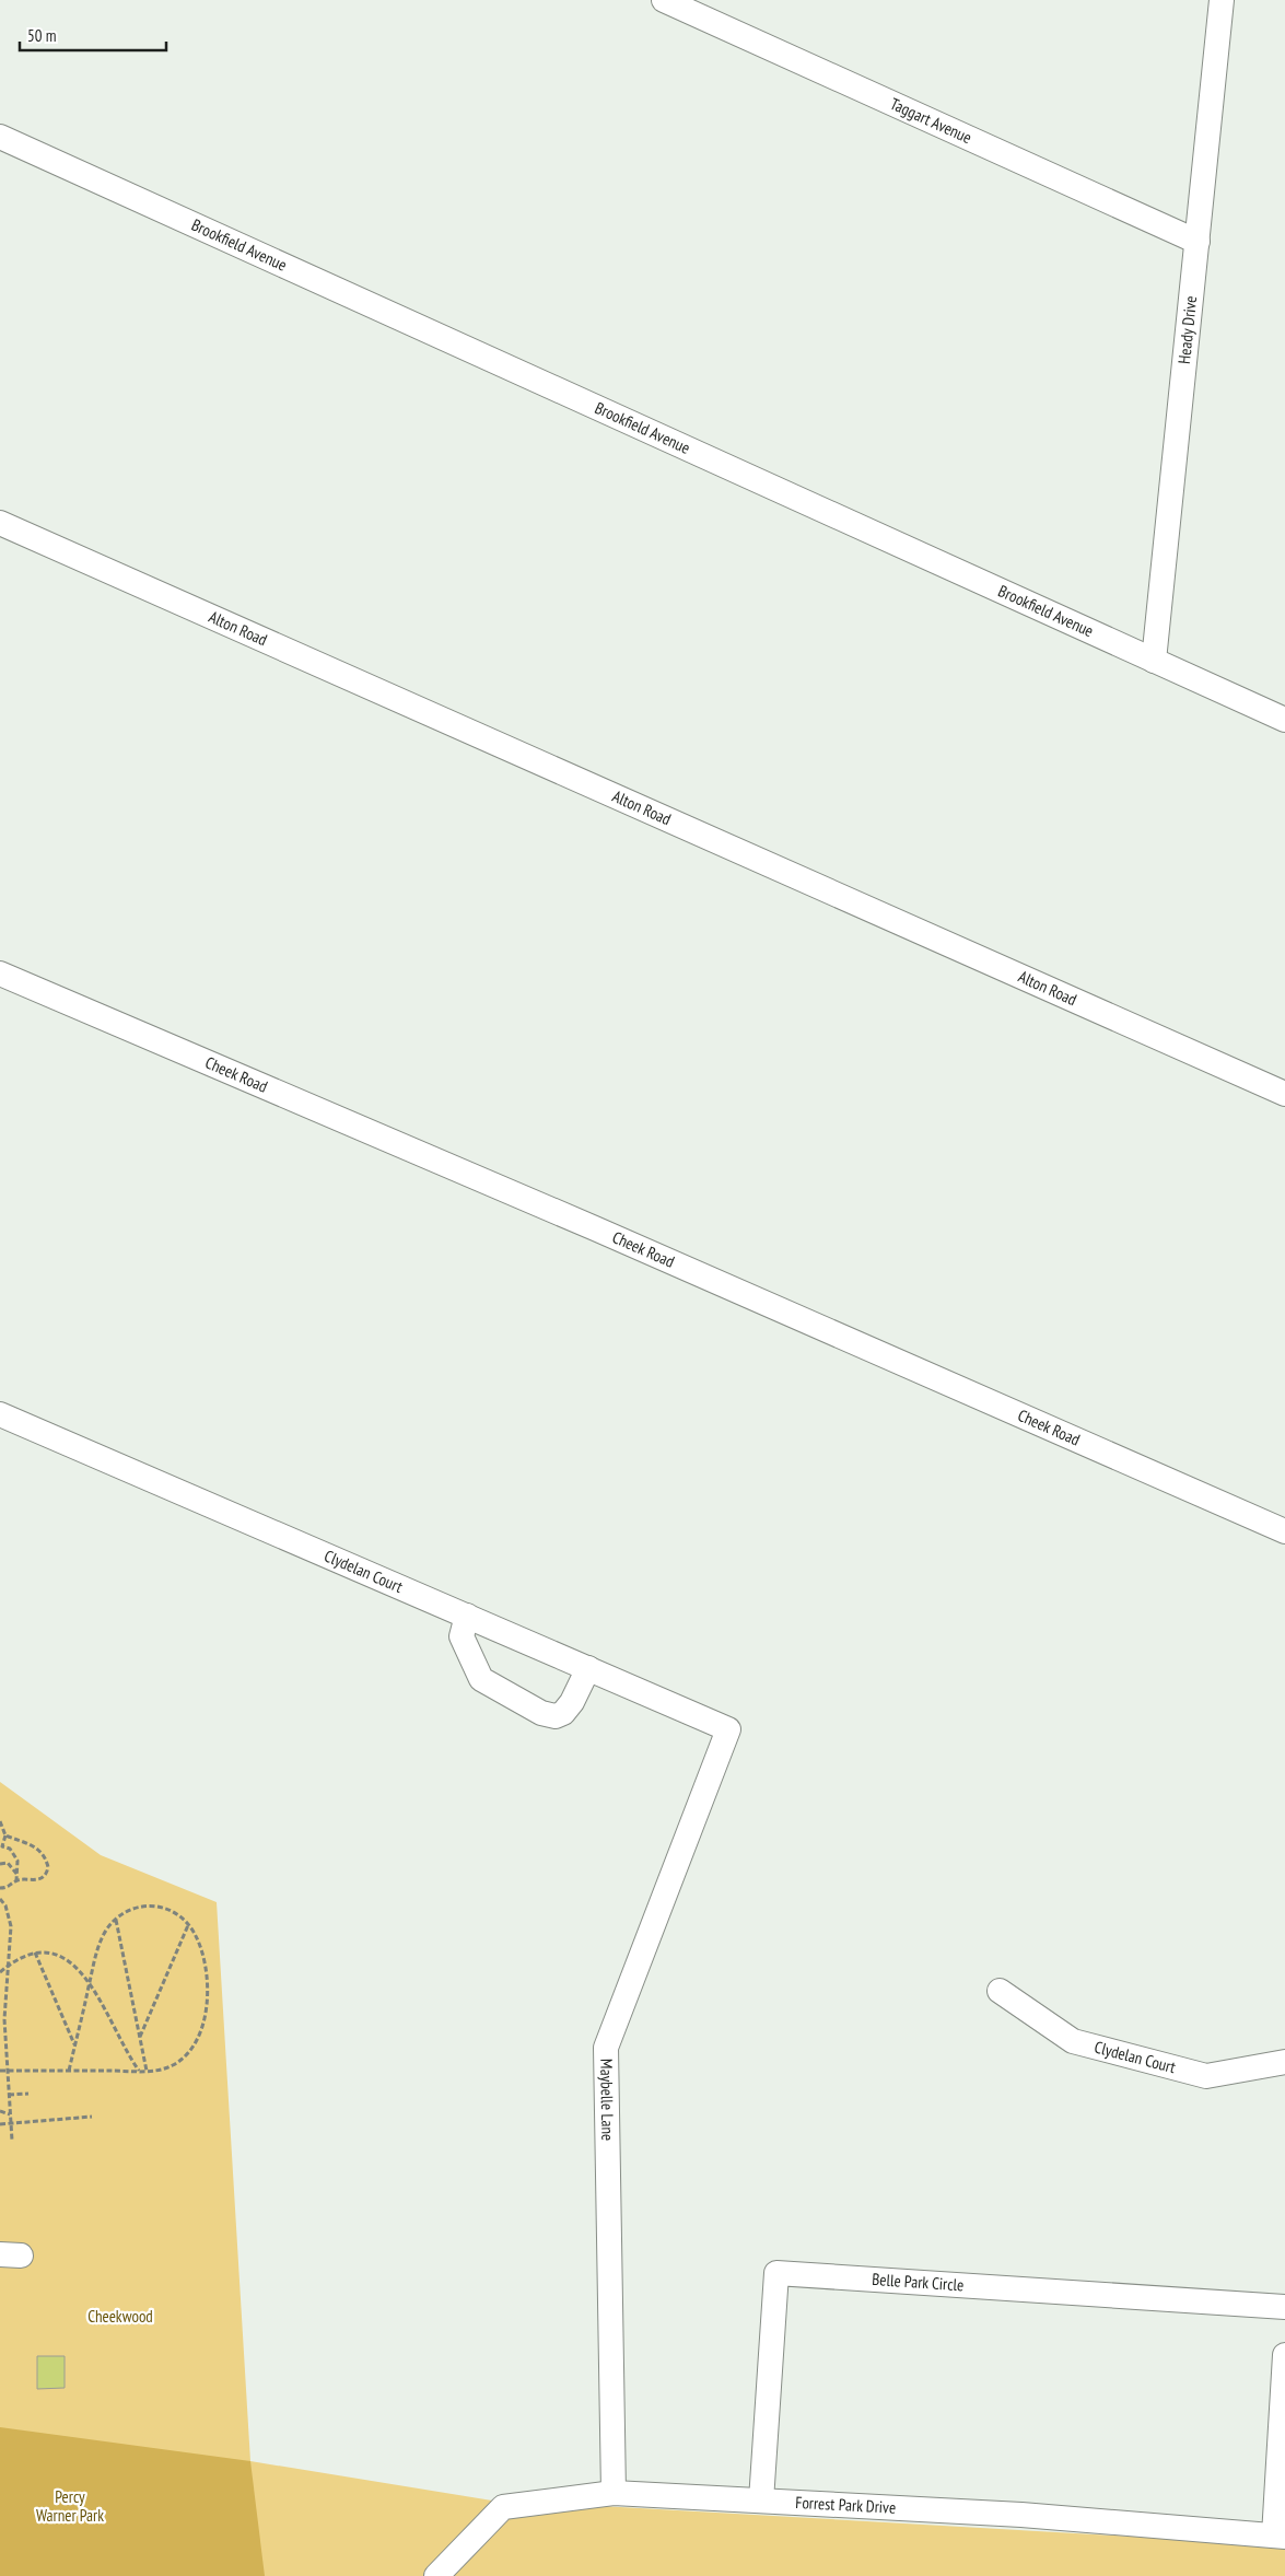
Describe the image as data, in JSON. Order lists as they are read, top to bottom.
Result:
{
  "streets": {
    "street": [
      "Taggart Avenue",
      "Brookfield Avenue",
      "Heady Drive",
      "Alton Road",
      "Cheek Road",
      "Clydelan Court",
      "Maybelle Lane",
      "Belle Park Circle",
      "Forrest Park Drive"
    ]
  },
  "crossings": [
    ["Taggart Avenue", "Heady Drive"],
    ["Brookfield Avenue", "Heady Drive"],
    ["Clydelan Court", "Maybelle Lane"],
    ["Maybelle Lane", "Forrest Park Drive"],
    ["Belle Park Circle", "Forrest Park Drive"]
  ],
  "parks": ["Cheekwood", "Percy Warner Park"],
  "scale_bar": "50 m"
}
